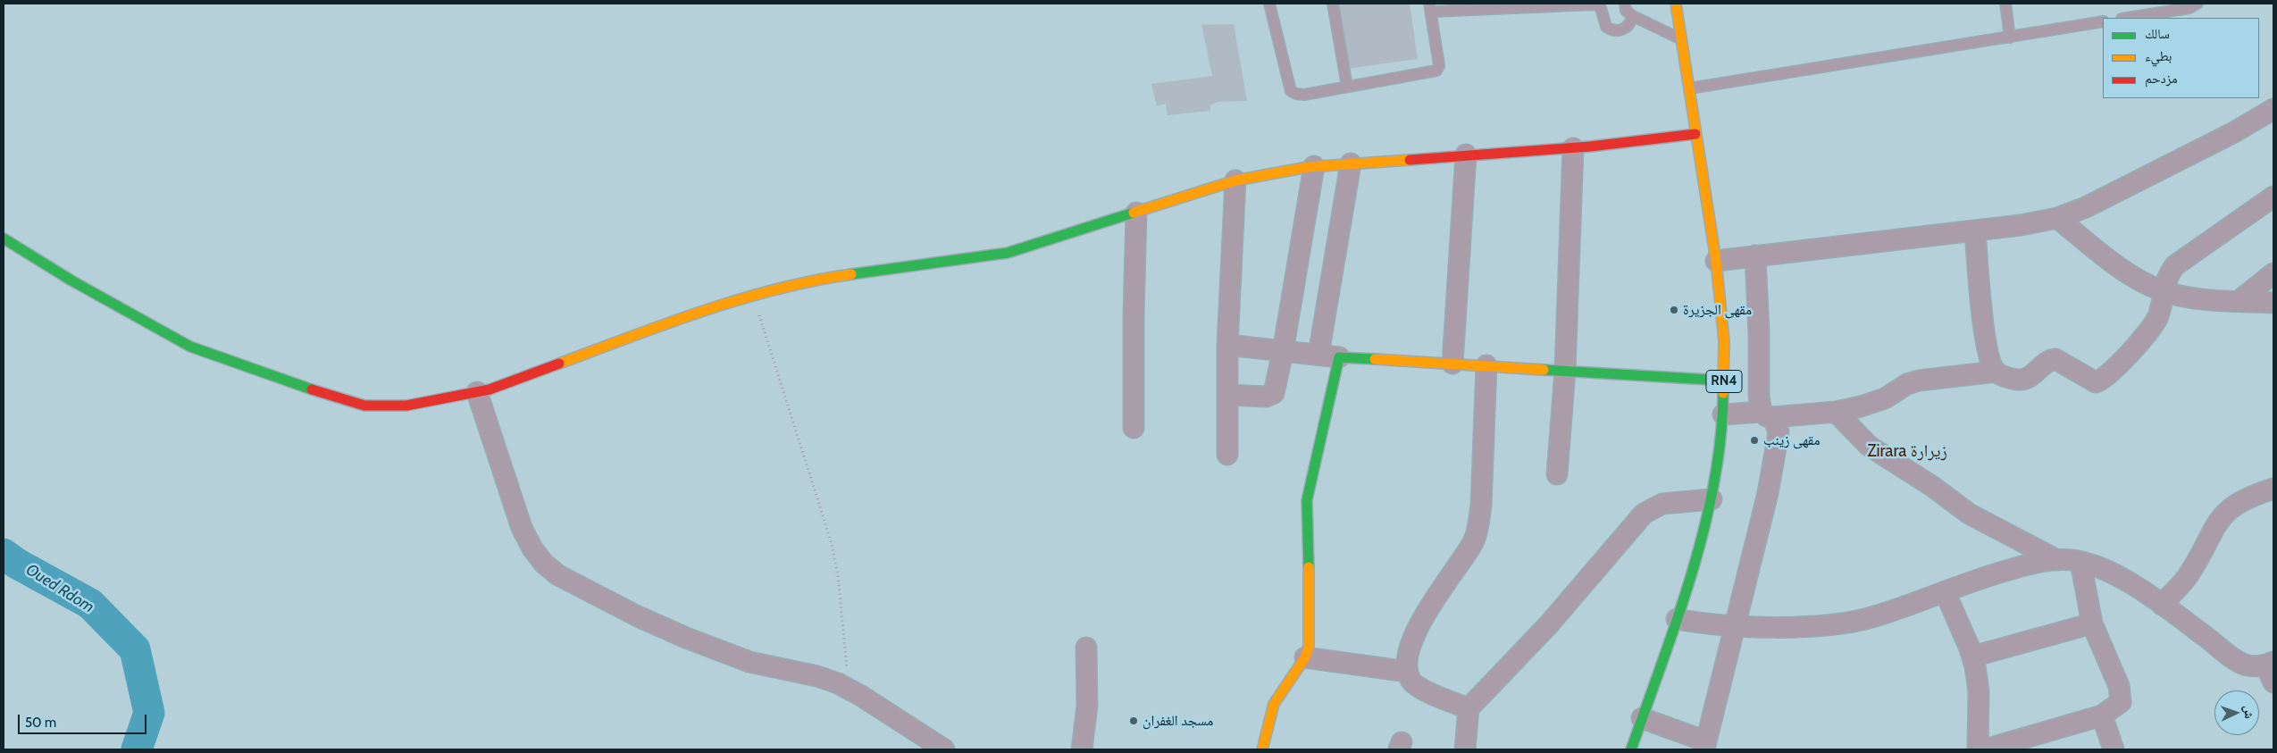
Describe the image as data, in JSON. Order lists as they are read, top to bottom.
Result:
{
  "streets": {
    "street": ["RN4"]
  },
  "districts": ["Zirara زيرارة"],
  "water": ["Oued Rdom"],
  "places": ["مقهى الجزيرة", "مقهى زينب", "مسجد الغفران"],
  "legend": ["سالك", "بطيء", "مزدحم"],
  "scale_bar": "50 m",
  "north": "right"
}
